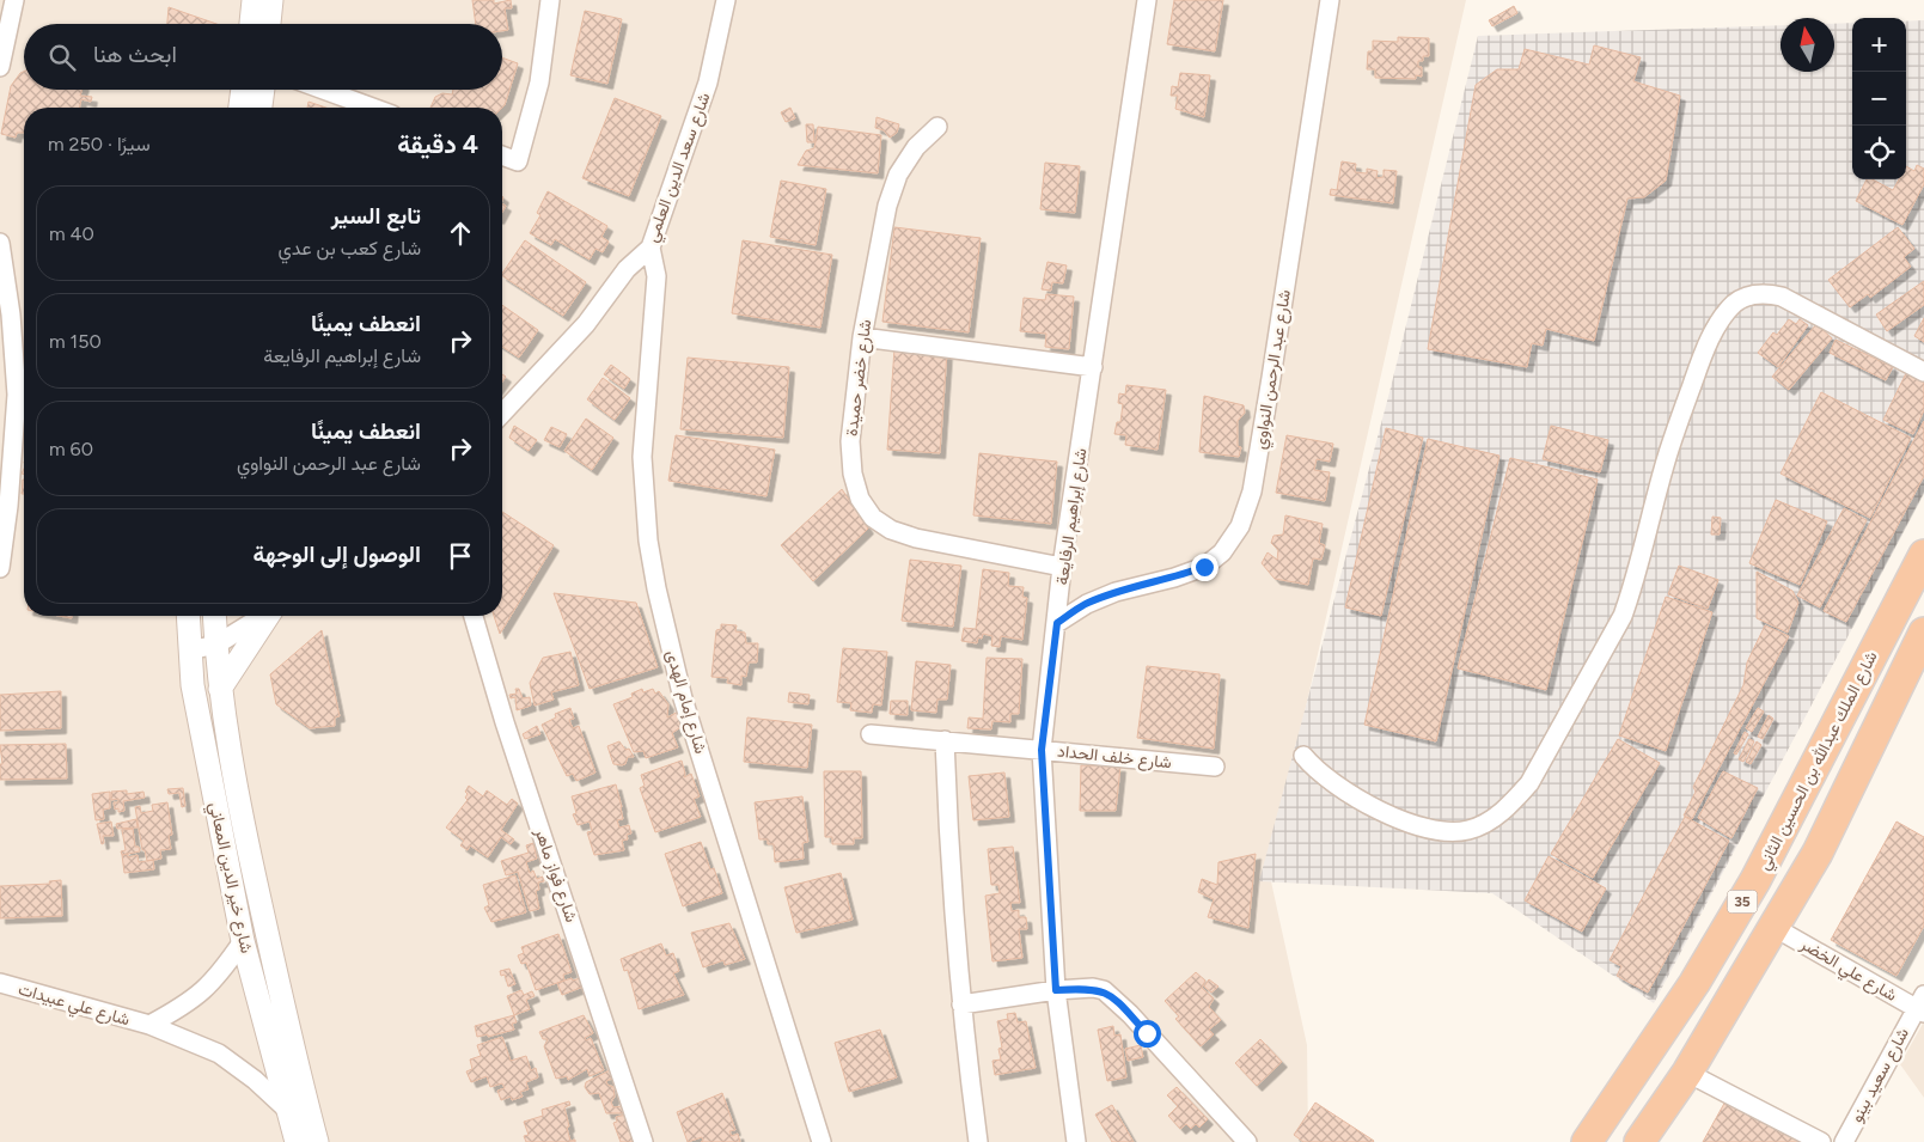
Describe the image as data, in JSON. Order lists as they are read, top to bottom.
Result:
{
  "streets": {
    "highway": ["شارع الملك عبدالله بن الحسين الثاني", "35"],
    "street": [
      "شارع سعد الدين العلمي",
      "شارع عبد الرحمن النواوي",
      "شارع خضر حميدة",
      "شارع إبراهيم الرفايعة",
      "شارع إمام الهدى",
      "شارع خلف الحداد",
      "شارع فواز ماهر",
      "شارع خير الدين المعاني",
      "شارع علي الخضر",
      "شارع علي عبيدات",
      "شارع سعيد بينو"
    ]
  },
  "crossings": [
    ["شارع سعد الدين العلمي", "شارع إمام الهدى"],
    ["شارع عبد الرحمن النواوي", "شارع إبراهيم الرفايعة"],
    ["شارع خضر حميدة", "شارع إبراهيم الرفايعة"],
    ["شارع إبراهيم الرفايعة", "شارع خلف الحداد"],
    ["شارع خير الدين المعاني", "شارع علي عبيدات"],
    ["35", "شارع علي الخضر"],
    ["شارع علي الخضر", "شارع سعيد بينو"]
  ],
  "north": "top",
  "page": {
    "map_buttons": ["+", "−"],
    "search": "ابحث هنا",
    "heading": ["4 دقيقة", "سيرًا · 250 m"],
    "list": [
      ["تابع السير", "شارع كعب بن عدي", "40 m"],
      ["انعطف يمينًا", "شارع إبراهيم الرفايعة", "150 m"],
      ["انعطف يمينًا", "شارع عبد الرحمن النواوي", "60 m"],
      "الوصول إلى الوجهة"
    ]
  }
}
